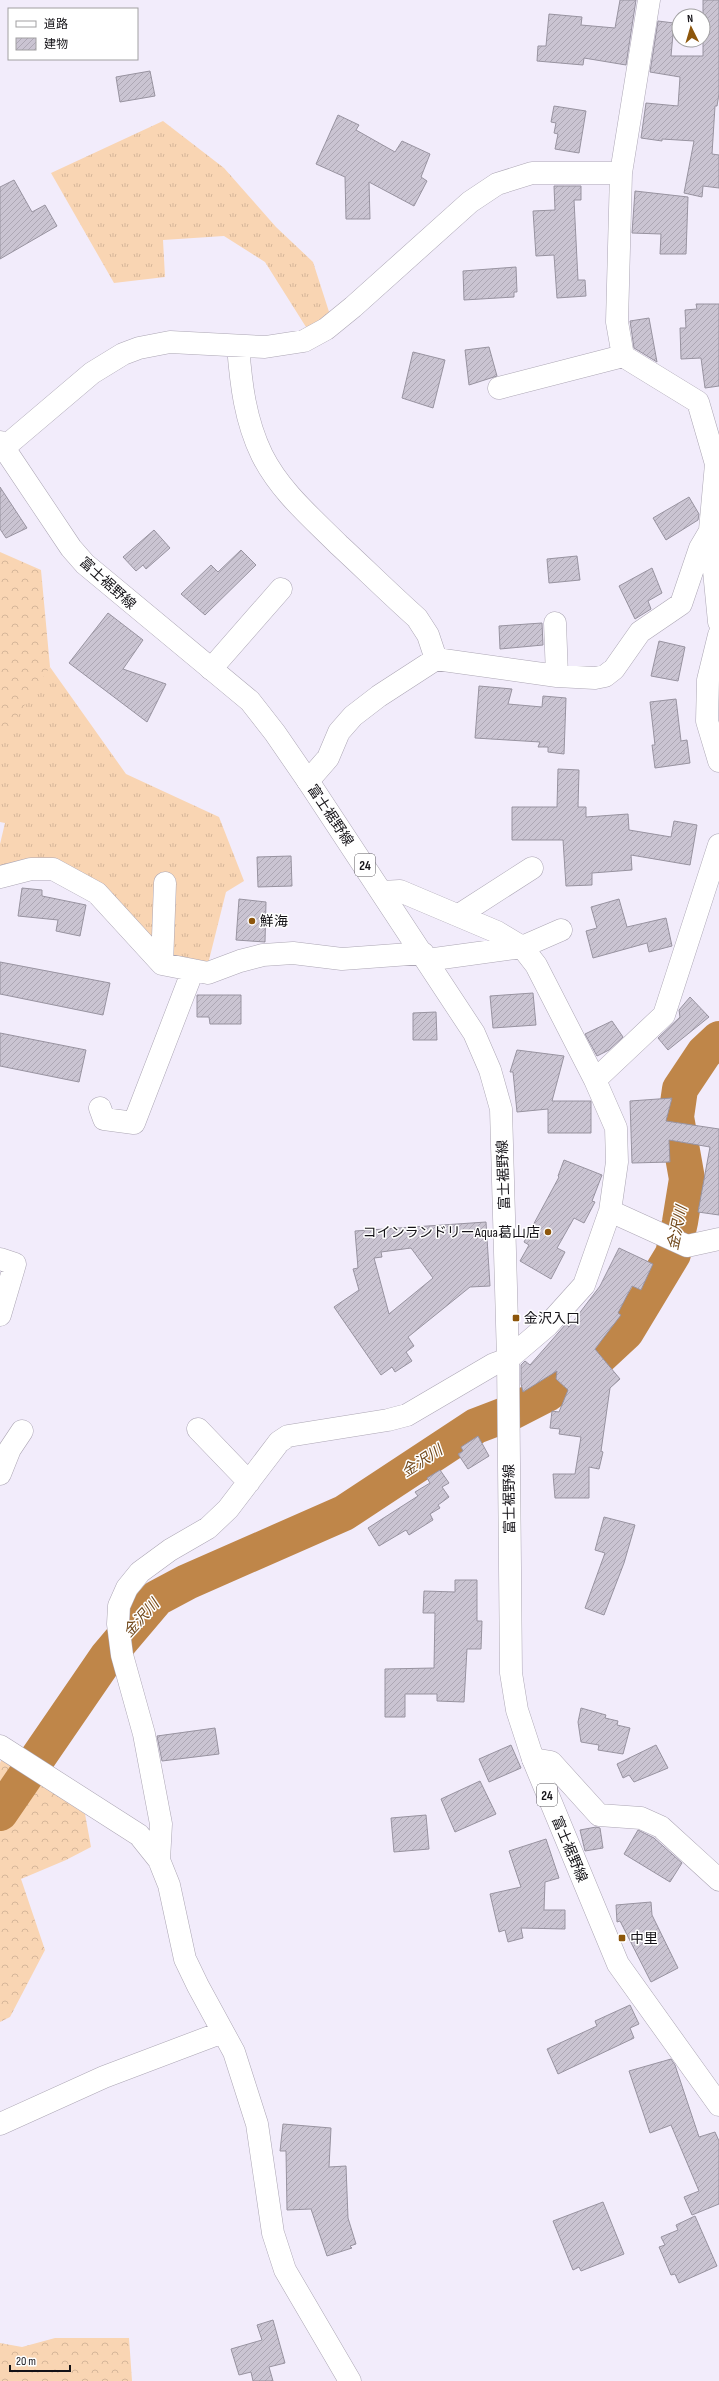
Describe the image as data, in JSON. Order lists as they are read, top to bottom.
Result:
{
  "streets": {
    "street": ["富士裾野線", "24"]
  },
  "water": ["金沢川"],
  "places": {
    "other": ["鮮海", "コインランドリーAqua葛山店"],
    "transit": ["金沢入口", "中里"]
  },
  "legend": ["道路", "建物"],
  "scale_bar": "20 m",
  "north": "top"
}
